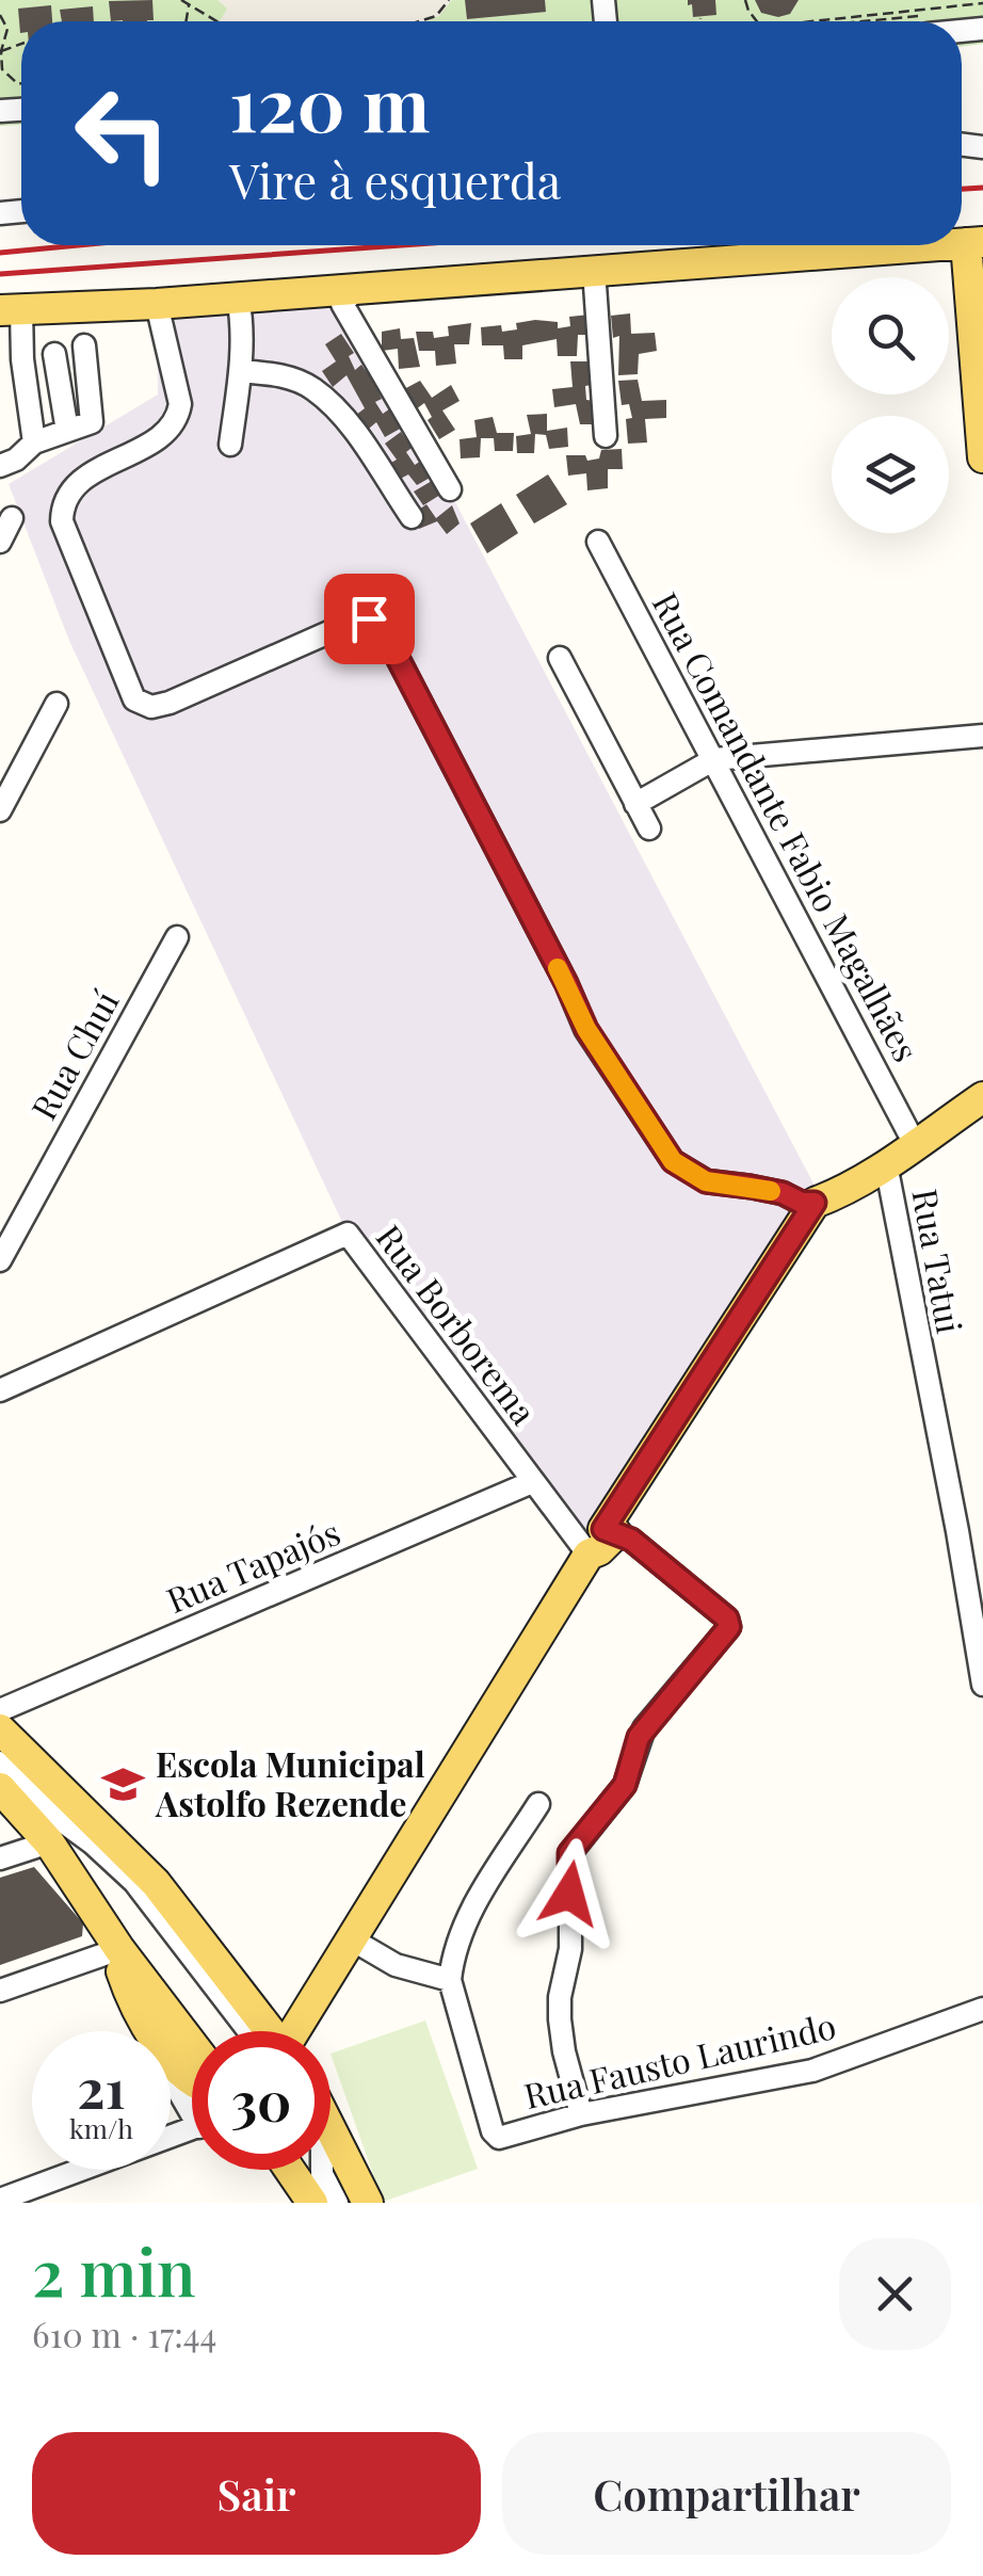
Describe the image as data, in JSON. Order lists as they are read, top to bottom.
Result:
{
  "streets": {
    "street": [
      "Rua Comandante Fabio Magalhães",
      "Rua Chuí",
      "Rua Tatui",
      "Rua Borborema",
      "Rua Tapajós",
      "Rua Fausto Laurindo"
    ]
  },
  "crossings": [
    ["Rua Borborema", "Rua Tapajós"]
  ],
  "places": {
    "school or university": ["Escola Municipal Astolfo Rezende"]
  },
  "page": {
    "turn": ["120 m", "Vire à esquerda"],
    "speed": "21 km/h",
    "limit": "30",
    "heading": ["2 min", "610 m · 17:44"],
    "buttons": ["Sair", "Compartilhar"]
  }
}
